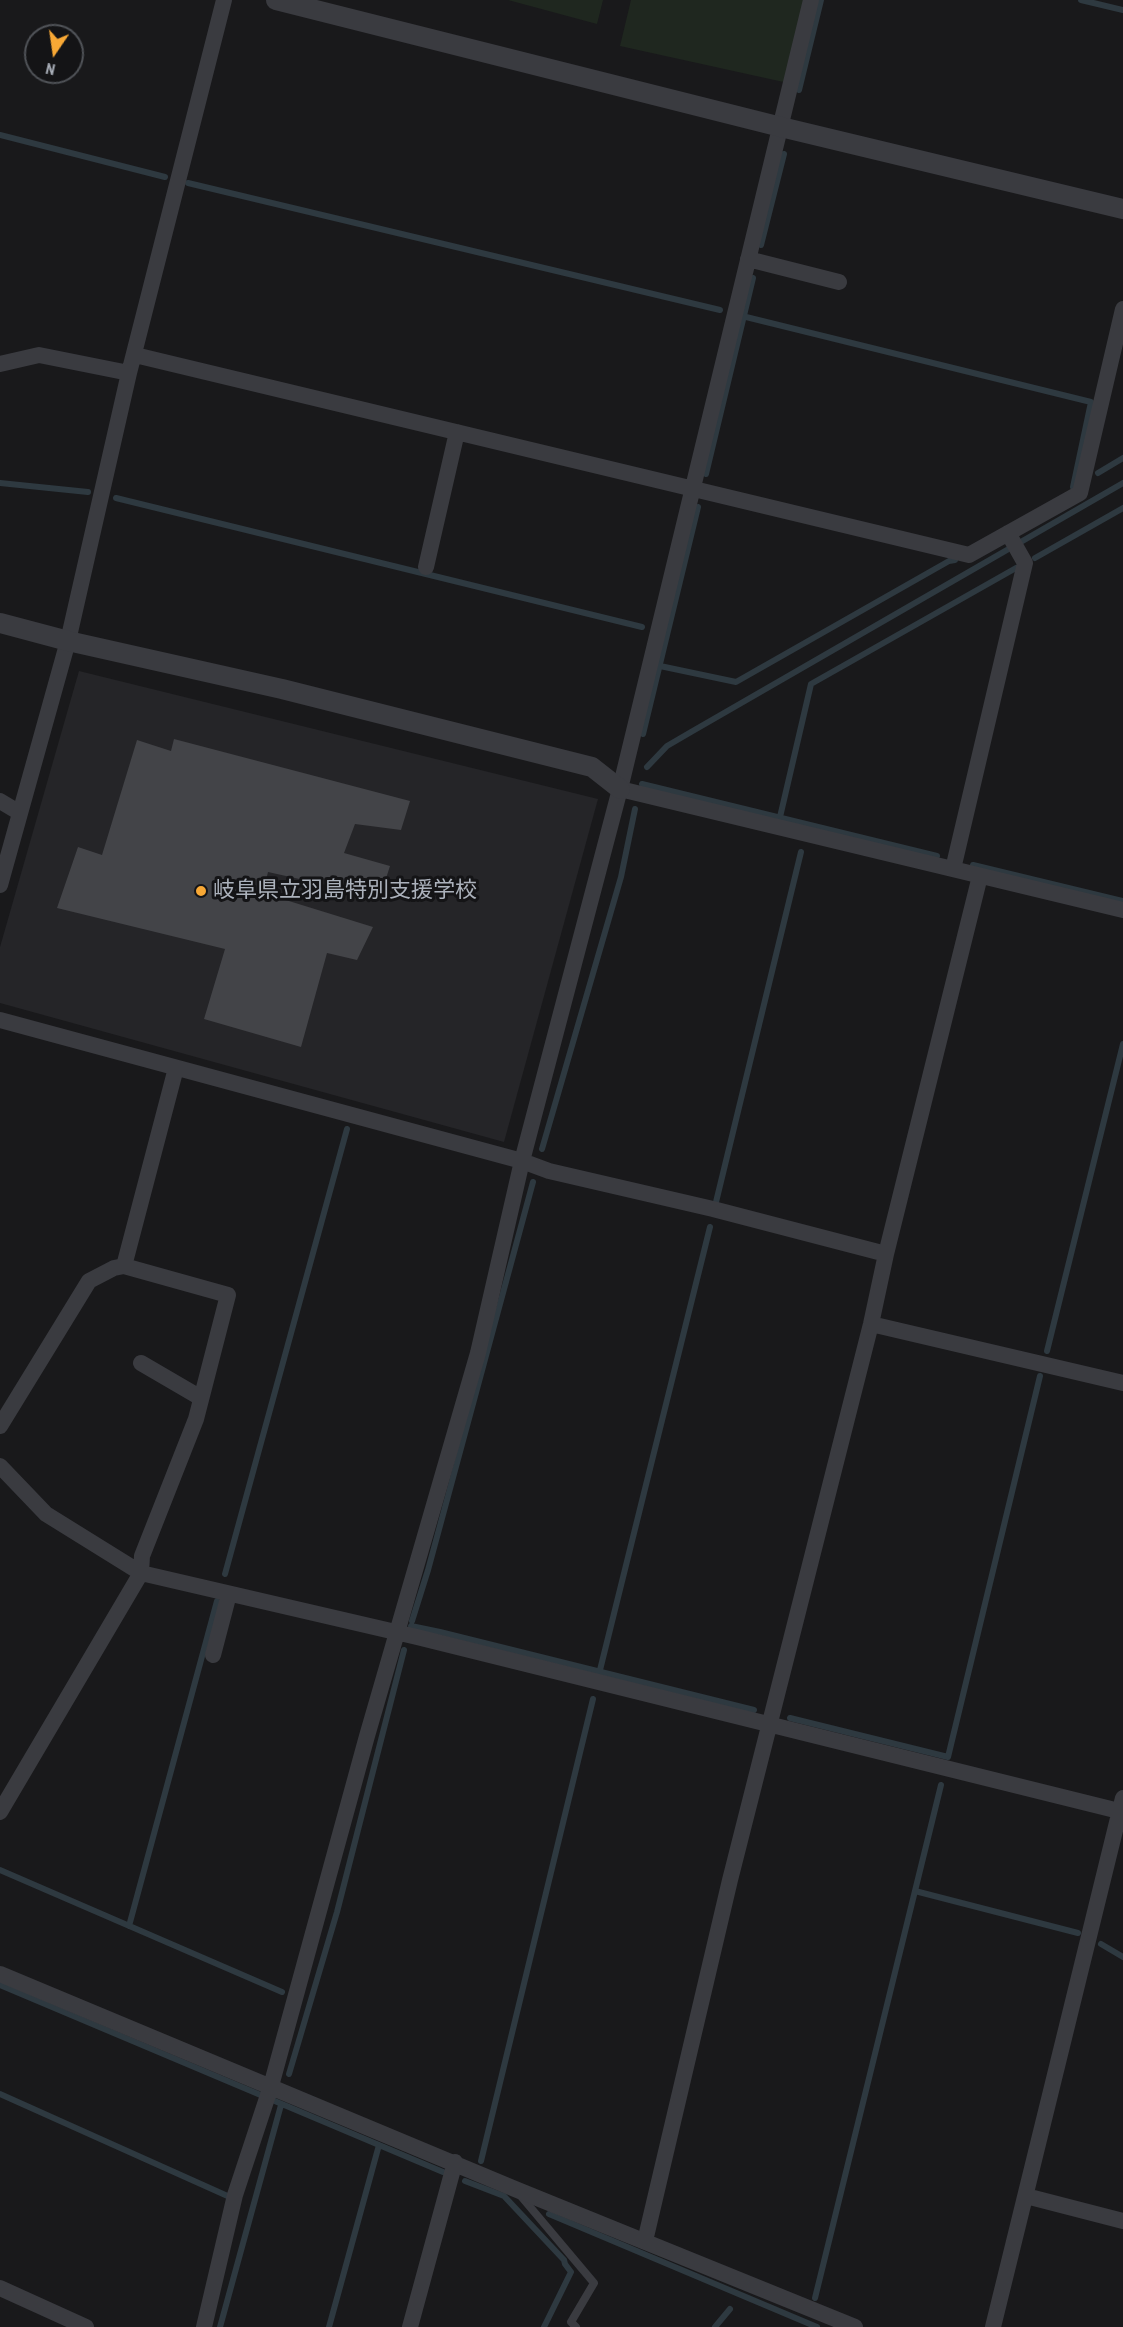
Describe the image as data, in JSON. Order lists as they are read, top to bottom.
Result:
{
  "places": ["岐阜県立羽島特別支援学校"],
  "north": "bottom"
}
